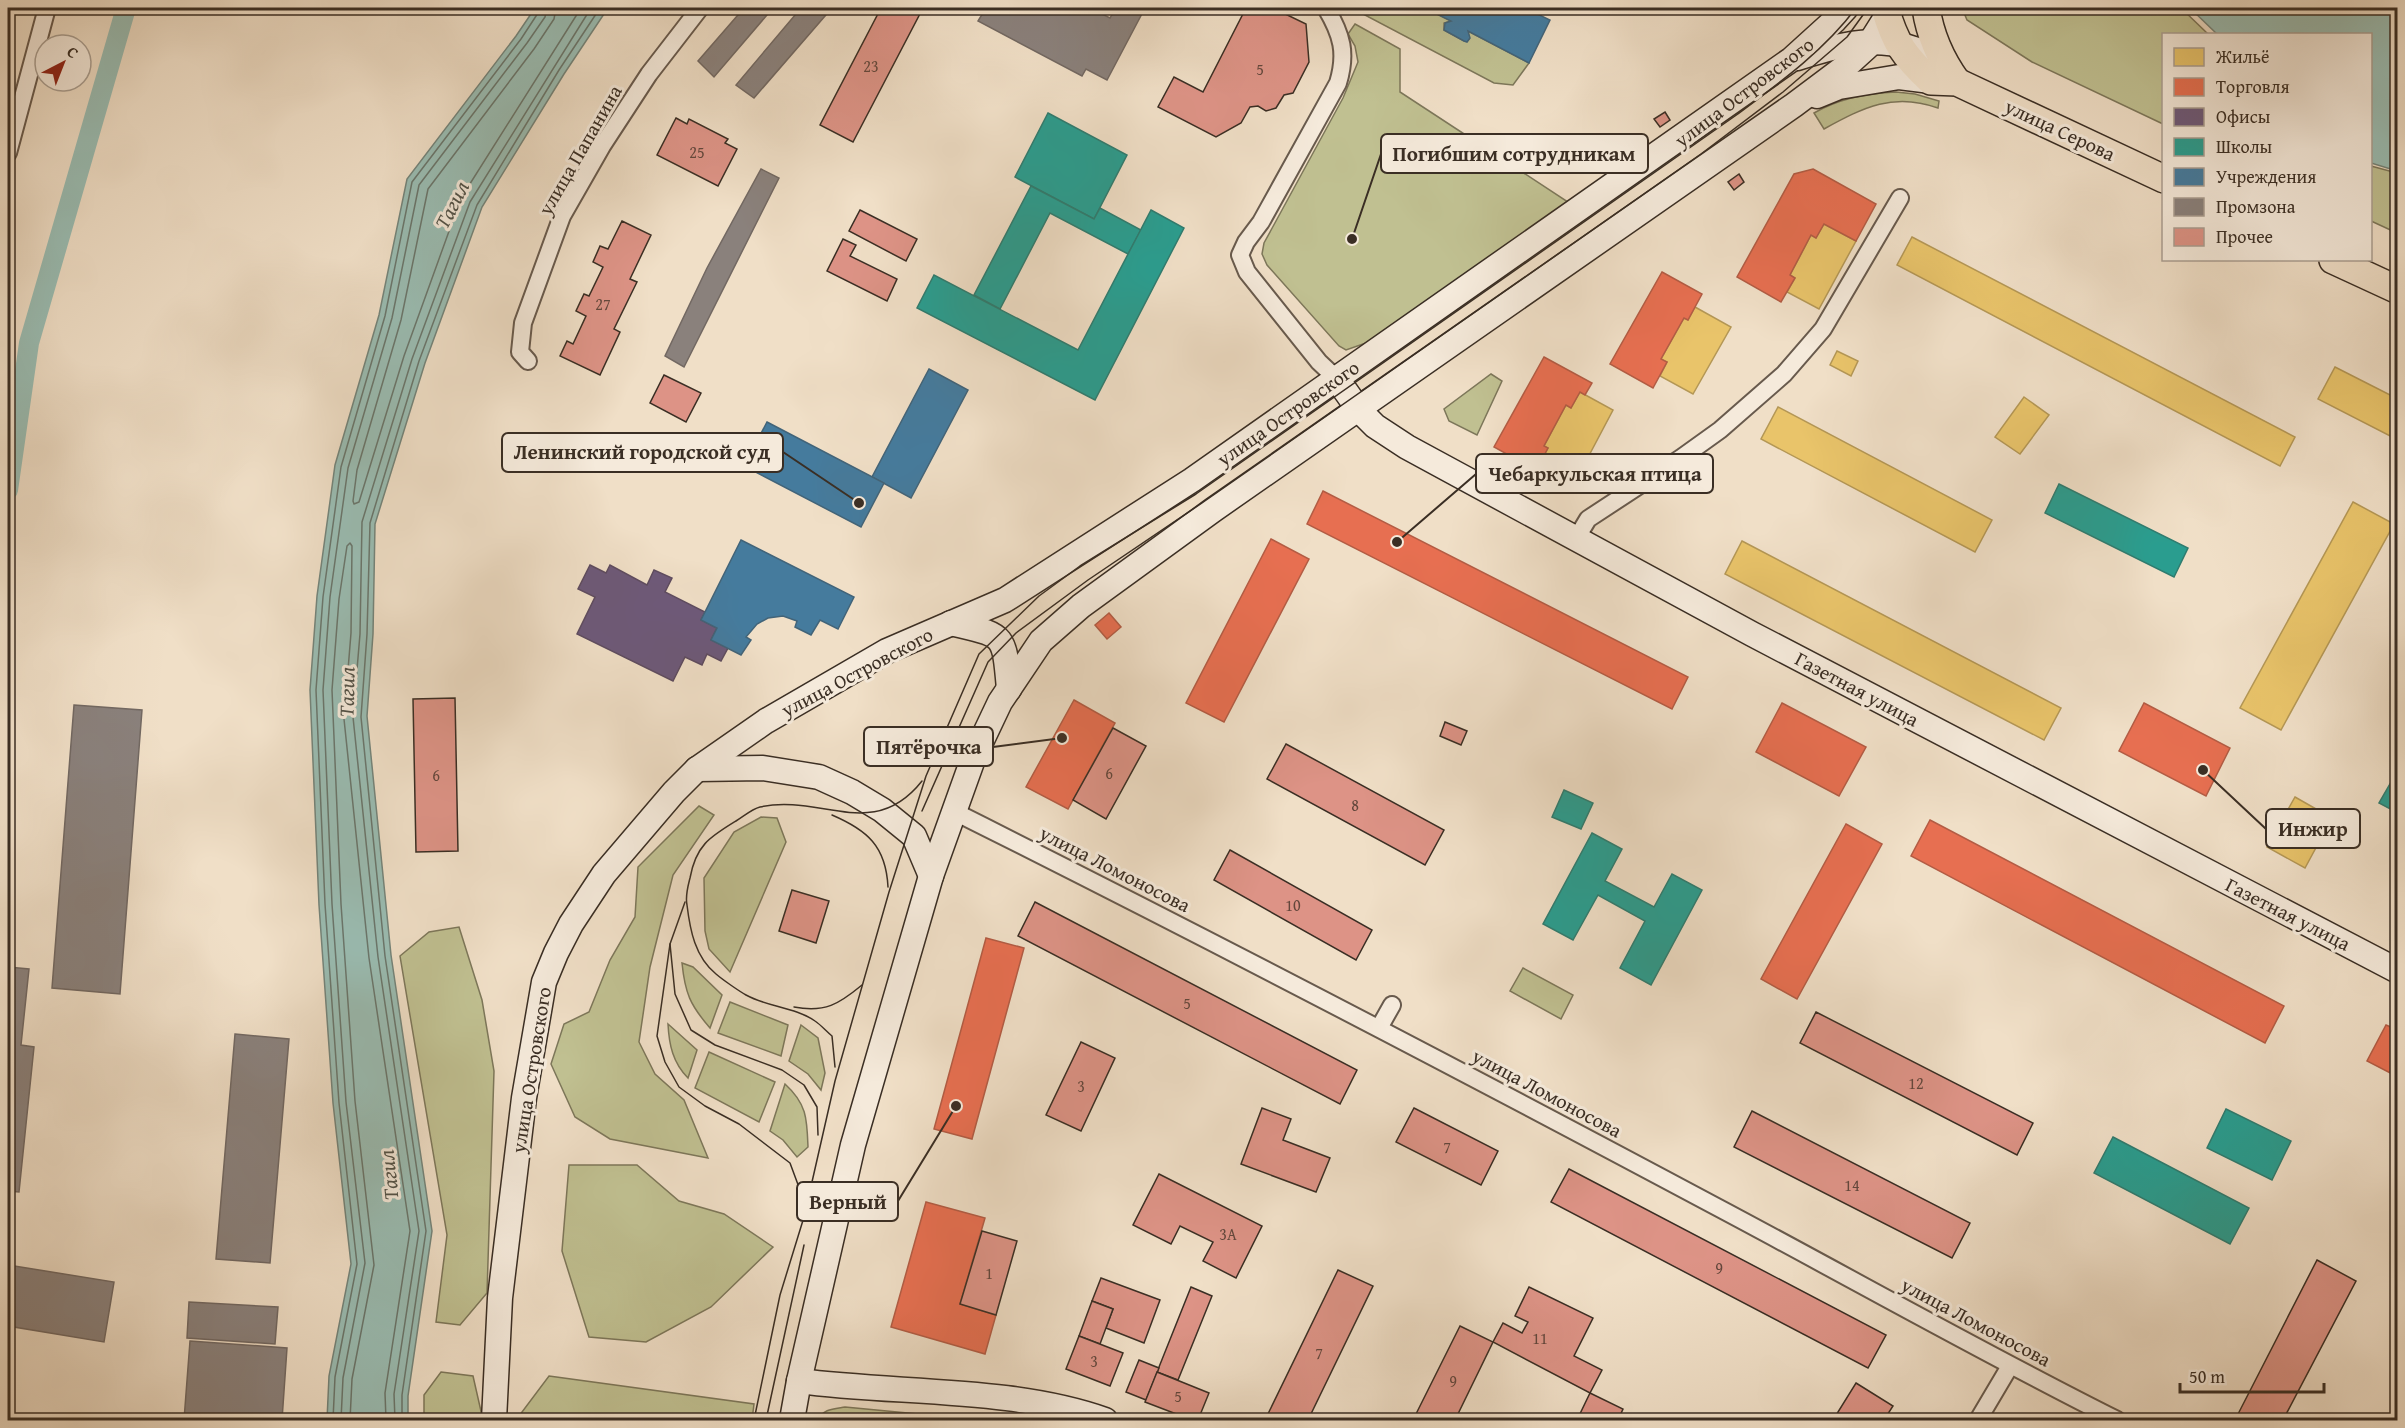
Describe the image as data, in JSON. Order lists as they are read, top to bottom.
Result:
{
  "streets": {
    "main road": ["улица Островского", "улица Серова", "Газетная улица"],
    "street": ["улица Папанина", "улица Ломоносова"]
  },
  "crossings": [
    ["улица Островского", "улица Серова"],
    ["улица Островского", "Газетная улица"],
    ["улица Островского", "улица Ломоносова"]
  ],
  "water": ["Тагил"],
  "places": [
    "Погибшим сотрудникам",
    "Ленинский городской суд",
    "Чебаркульская птица",
    "Пятёрочка",
    "Инжир",
    "Верный"
  ],
  "house_numbers": [
    "23",
    "5",
    "25",
    "27",
    "6",
    "6",
    "8",
    "10",
    "5",
    "12",
    "3",
    "7",
    "14",
    "3А",
    "9",
    "1",
    "11",
    "7",
    "3",
    "9",
    "5"
  ],
  "legend": [
    "Жильё",
    "Торговля",
    "Офисы",
    "Школы",
    "Учреждения",
    "Промзона",
    "Прочее"
  ],
  "scale_bar": "50 m",
  "north": "top right"
}
